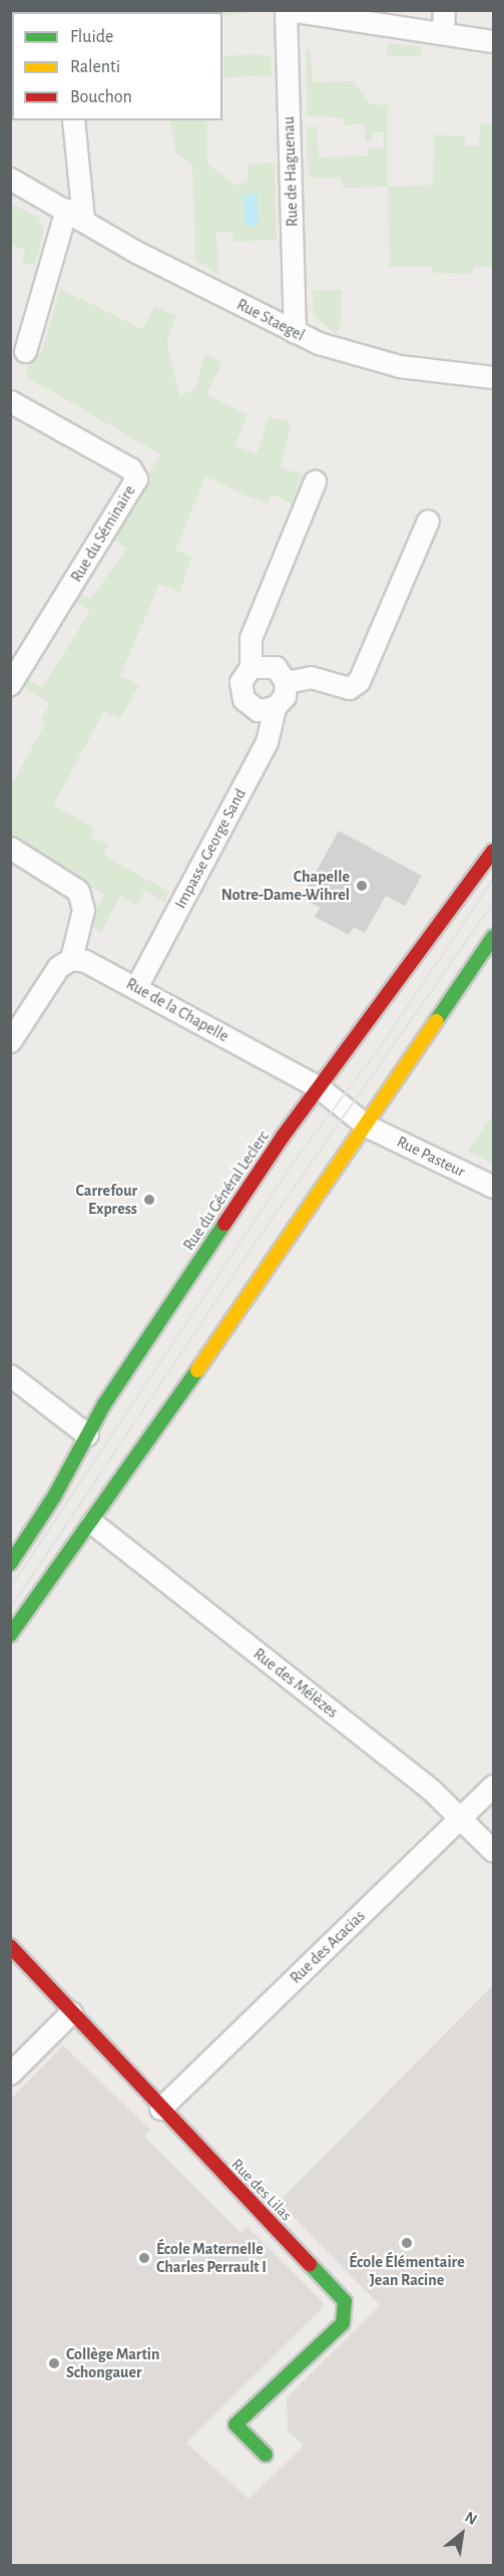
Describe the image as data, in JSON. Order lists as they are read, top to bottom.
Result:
{
  "streets": {
    "main road": ["Rue du Général Leclerc", "Rue des Lilas"],
    "street": [
      "Rue de Haguenau",
      "Rue Staegel",
      "Rue du Séminaire",
      "Impasse George Sand",
      "Rue de la Chapelle",
      "Rue Pasteur",
      "Rue des Mélèzes",
      "Rue des Acacias"
    ]
  },
  "crossings": [
    ["Rue de Haguenau", "Rue Staegel"],
    ["Impasse George Sand", "Rue de la Chapelle"],
    ["Rue de la Chapelle", "Rue Pasteur"],
    ["Rue de la Chapelle", "Rue du Général Leclerc"],
    ["Rue des Mélèzes", "Rue des Acacias"],
    ["Rue des Acacias", "Rue des Lilas"]
  ],
  "places": [
    "Chapelle Notre-Dame-Wihrel",
    "Carrefour Express",
    "École Élémentaire Jean Racine",
    "École Maternelle Charles Perrault I",
    "Collège Martin Schongauer"
  ],
  "legend": ["Fluide", "Ralenti", "Bouchon"],
  "north": "top right"
}
